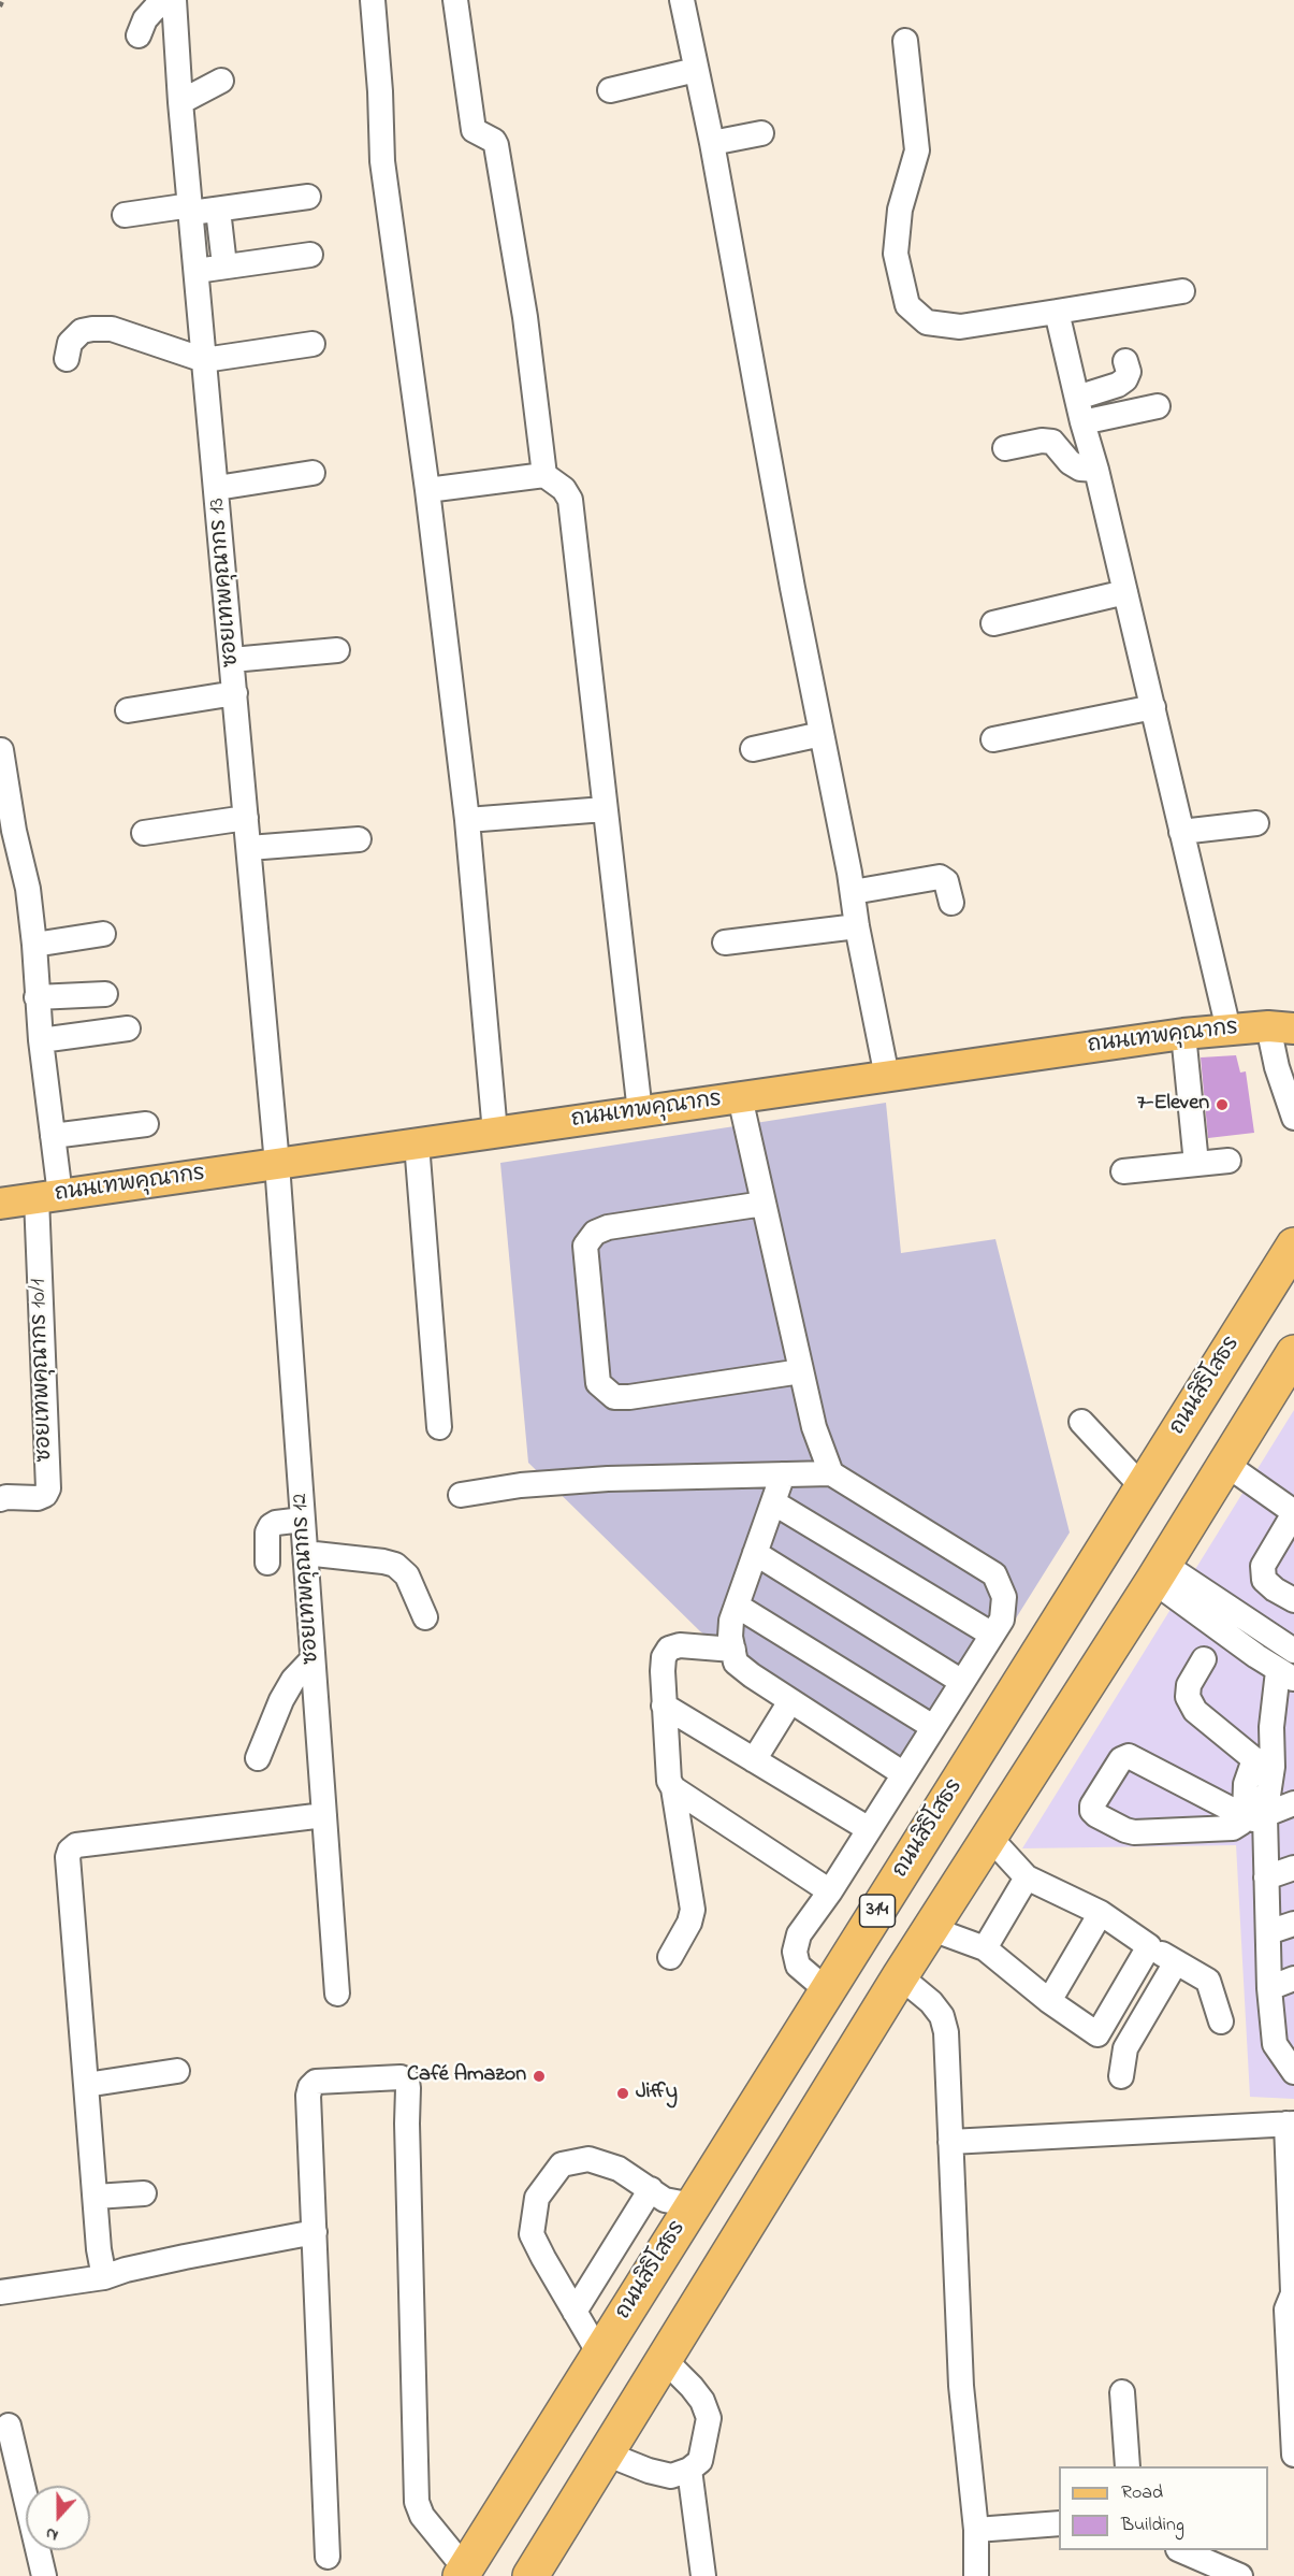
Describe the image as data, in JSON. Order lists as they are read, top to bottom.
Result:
{
  "streets": {
    "highway": ["ถนนสิริโสธร", "314"],
    "main road": ["ถนนเทพคุณากร"],
    "street": ["ซอยเทพคุณากร 13", "ซอยเทพคุณากร 10/1", "ซอยเทพคุณากร 12"]
  },
  "crossings": [
    ["ซอยเทพคุณากร 13", "ถนนเทพคุณากร"],
    ["ซอยเทพคุณากร 13", "ซอยเทพคุณากร 12"],
    ["ถนนเทพคุณากร", "ซอยเทพคุณากร 10/1"],
    ["ถนนเทพคุณากร", "ซอยเทพคุณากร 12"]
  ],
  "places": ["7-Eleven", "Café Amazon", "Jiffy"],
  "legend": ["Road", "Building"],
  "north": "bottom"
}
